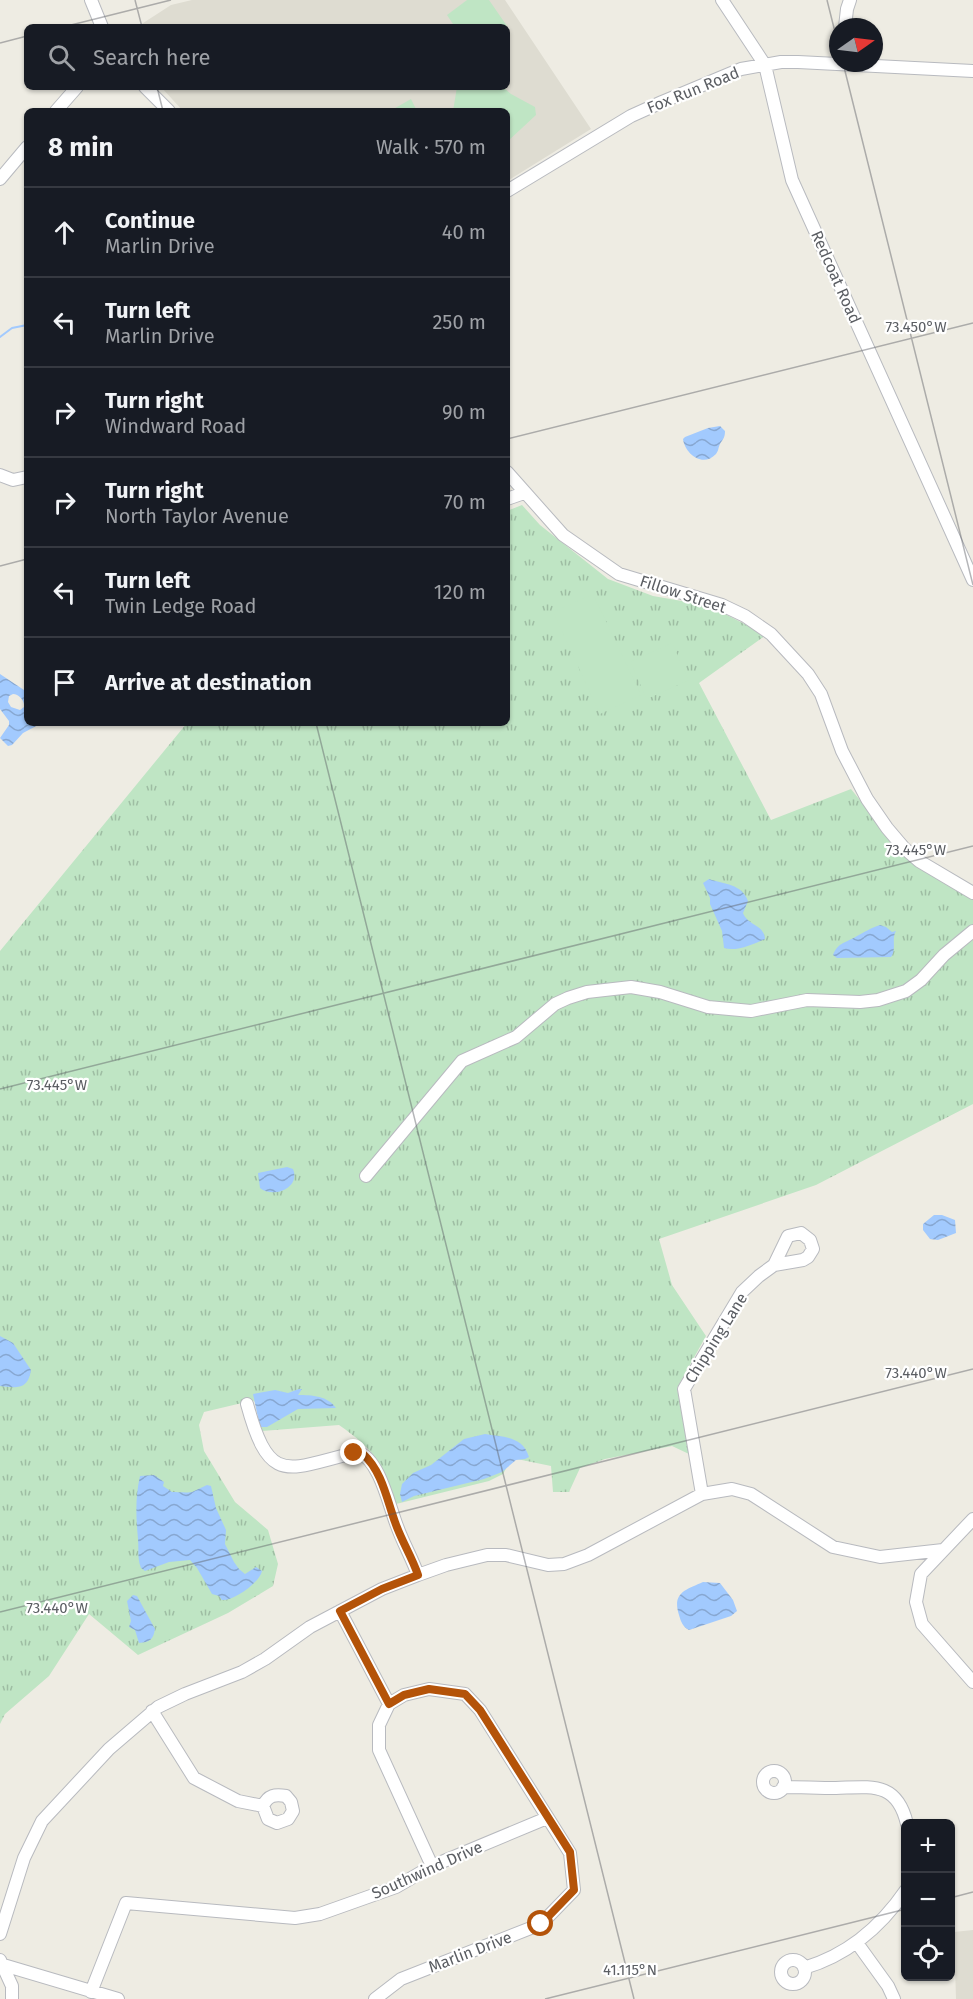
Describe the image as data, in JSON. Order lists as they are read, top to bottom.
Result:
{
  "streets": {
    "street": [
      "Fox Run Road",
      "Redcoat Road",
      "Fillow Street",
      "Chipping Lane",
      "Southwind Drive",
      "Marlin Drive"
    ]
  },
  "crossings": [
    ["Fox Run Road", "Redcoat Road"],
    ["Southwind Drive", "Marlin Drive"]
  ],
  "north": "right",
  "page": {
    "search": "Search here",
    "heading": ["8 min", "Walk · 570 m"],
    "list": [
      ["Continue", "Marlin Drive", "40 m"],
      ["Turn left", "Marlin Drive", "250 m"],
      ["Turn right", "Windward Road", "90 m"],
      ["Turn right", "North Taylor Avenue", "70 m"],
      ["Turn left", "Twin Ledge Road", "120 m"],
      "Arrive at destination"
    ],
    "map_buttons": ["+", "−"]
  },
  "coordinates": [
    "73.450°W",
    "73.445°W",
    "73.440°W",
    "41.115°N"
  ]
}
